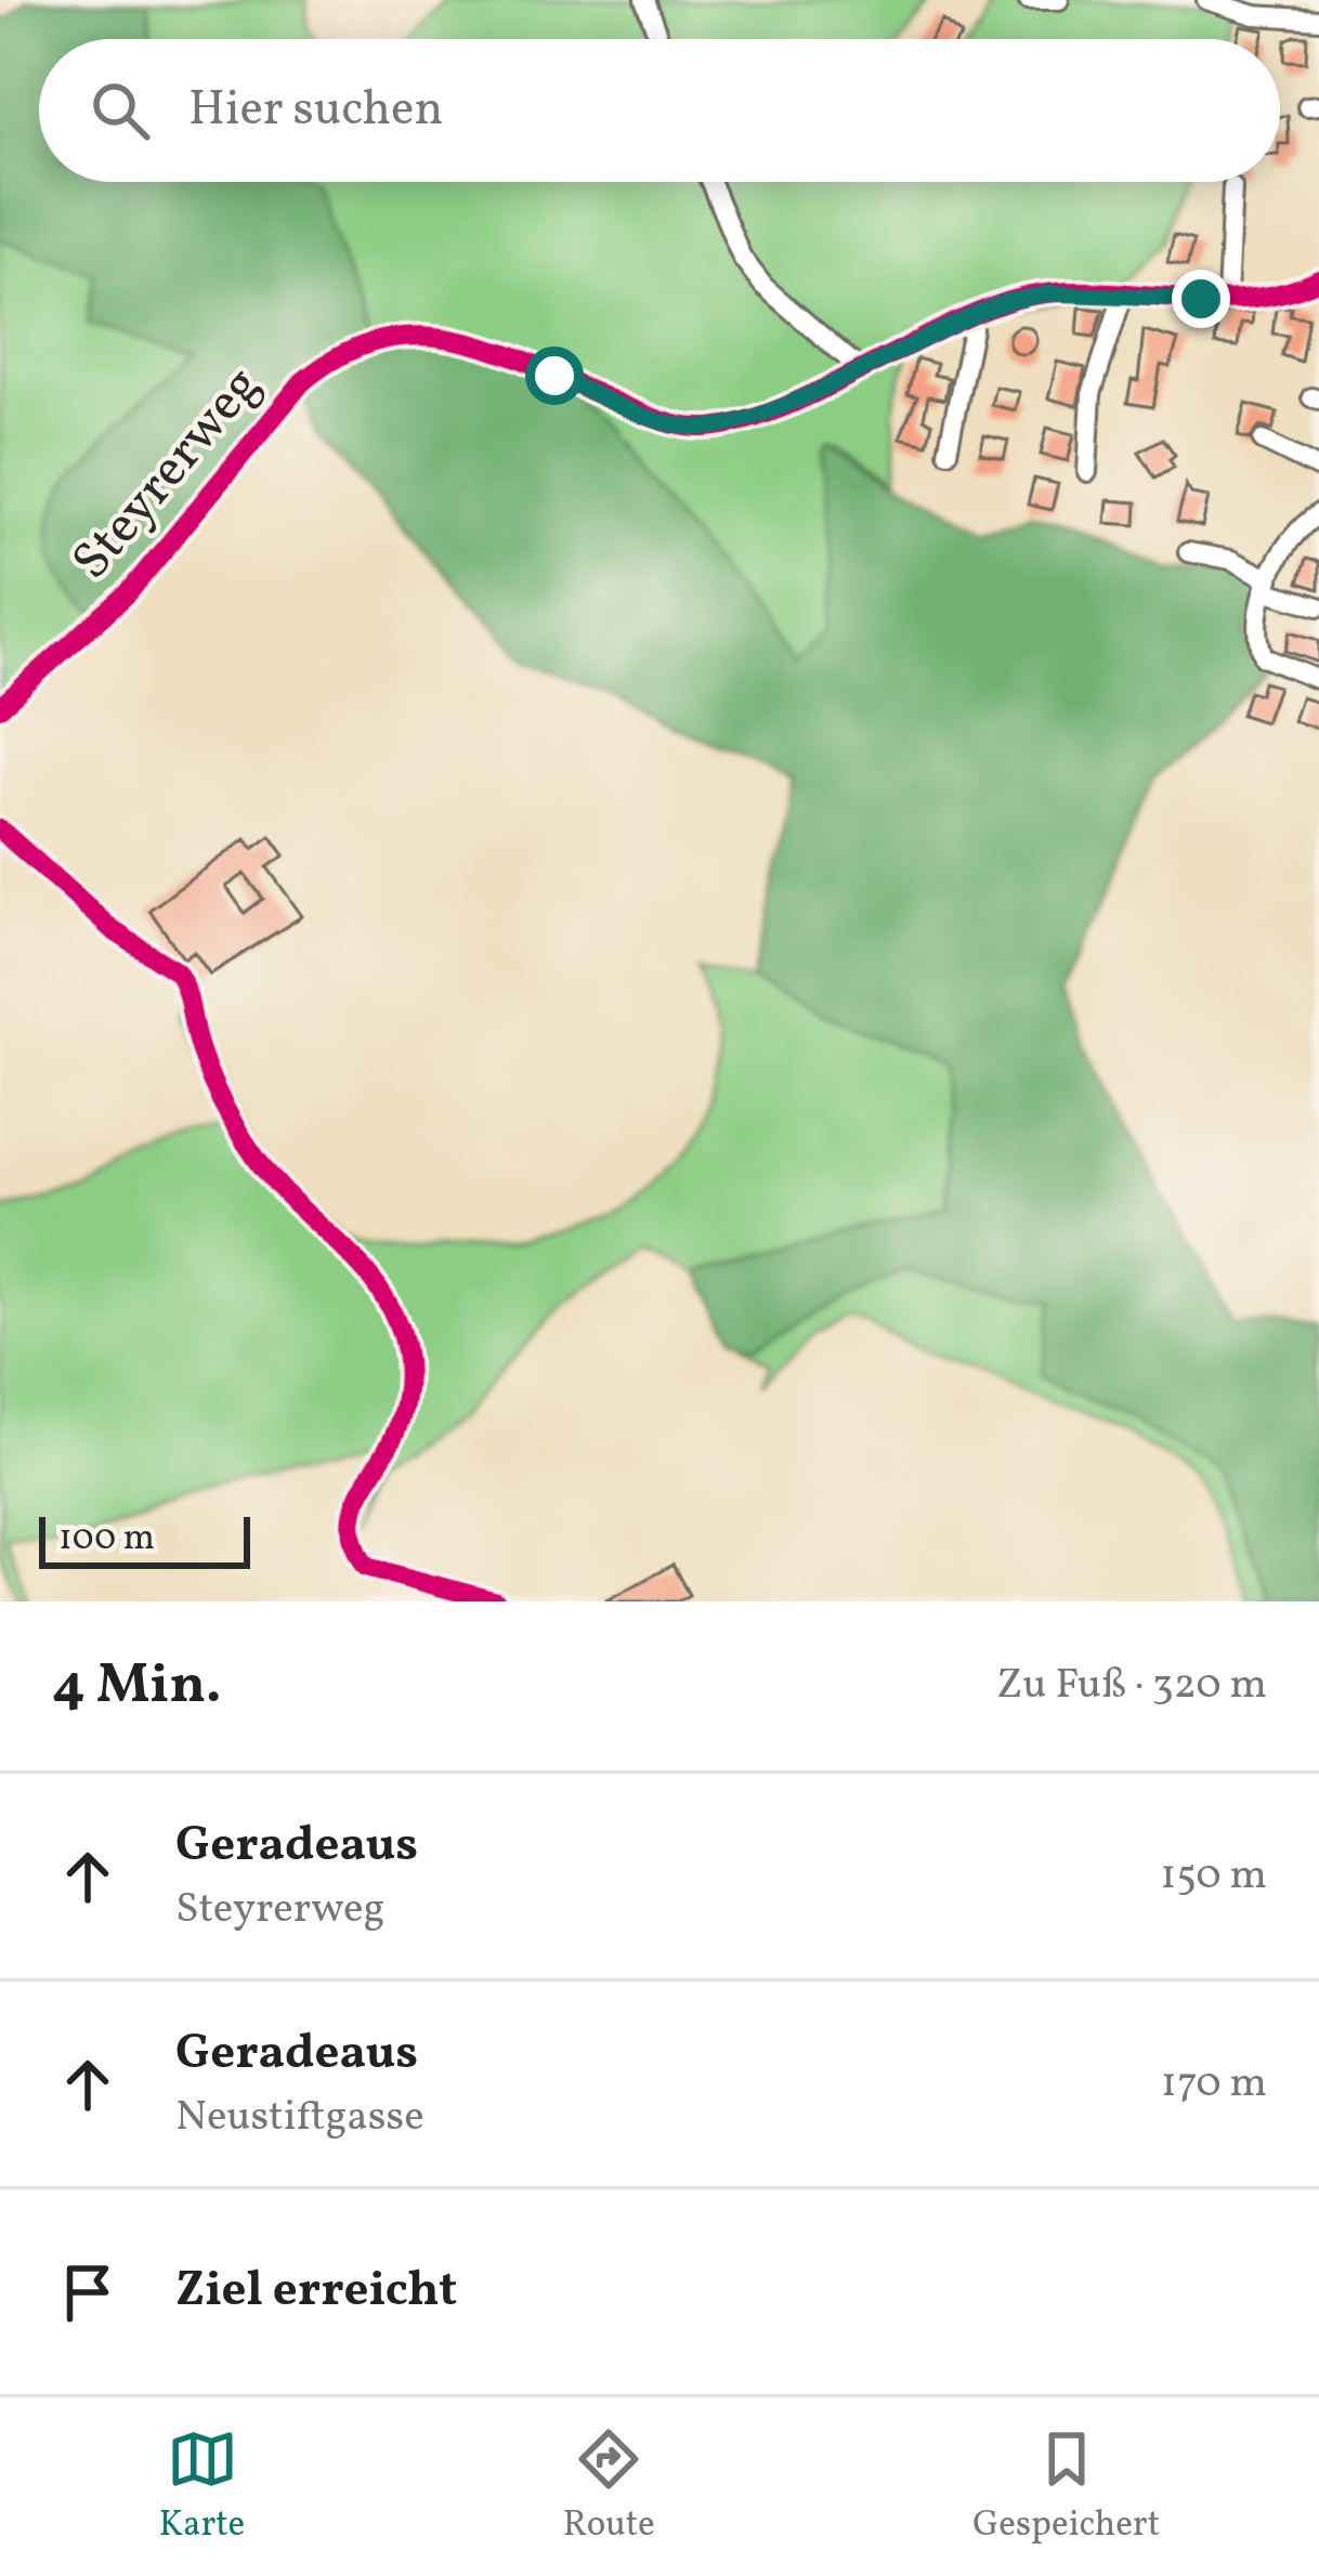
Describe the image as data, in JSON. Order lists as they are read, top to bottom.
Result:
{
  "streets": {
    "street": ["Steyrerweg"]
  },
  "scale_bar": "100 m",
  "page": {
    "search": "Hier suchen",
    "scale": "100 m",
    "heading": ["4 Min.", "Zu Fuß · 320 m"],
    "list": [
      ["Geradeaus", "Steyrerweg", "150 m"],
      ["Geradeaus", "Neustiftgasse", "170 m"],
      "Ziel erreicht"
    ],
    "nav": ["Karte", "Route", "Gespeichert"]
  }
}
